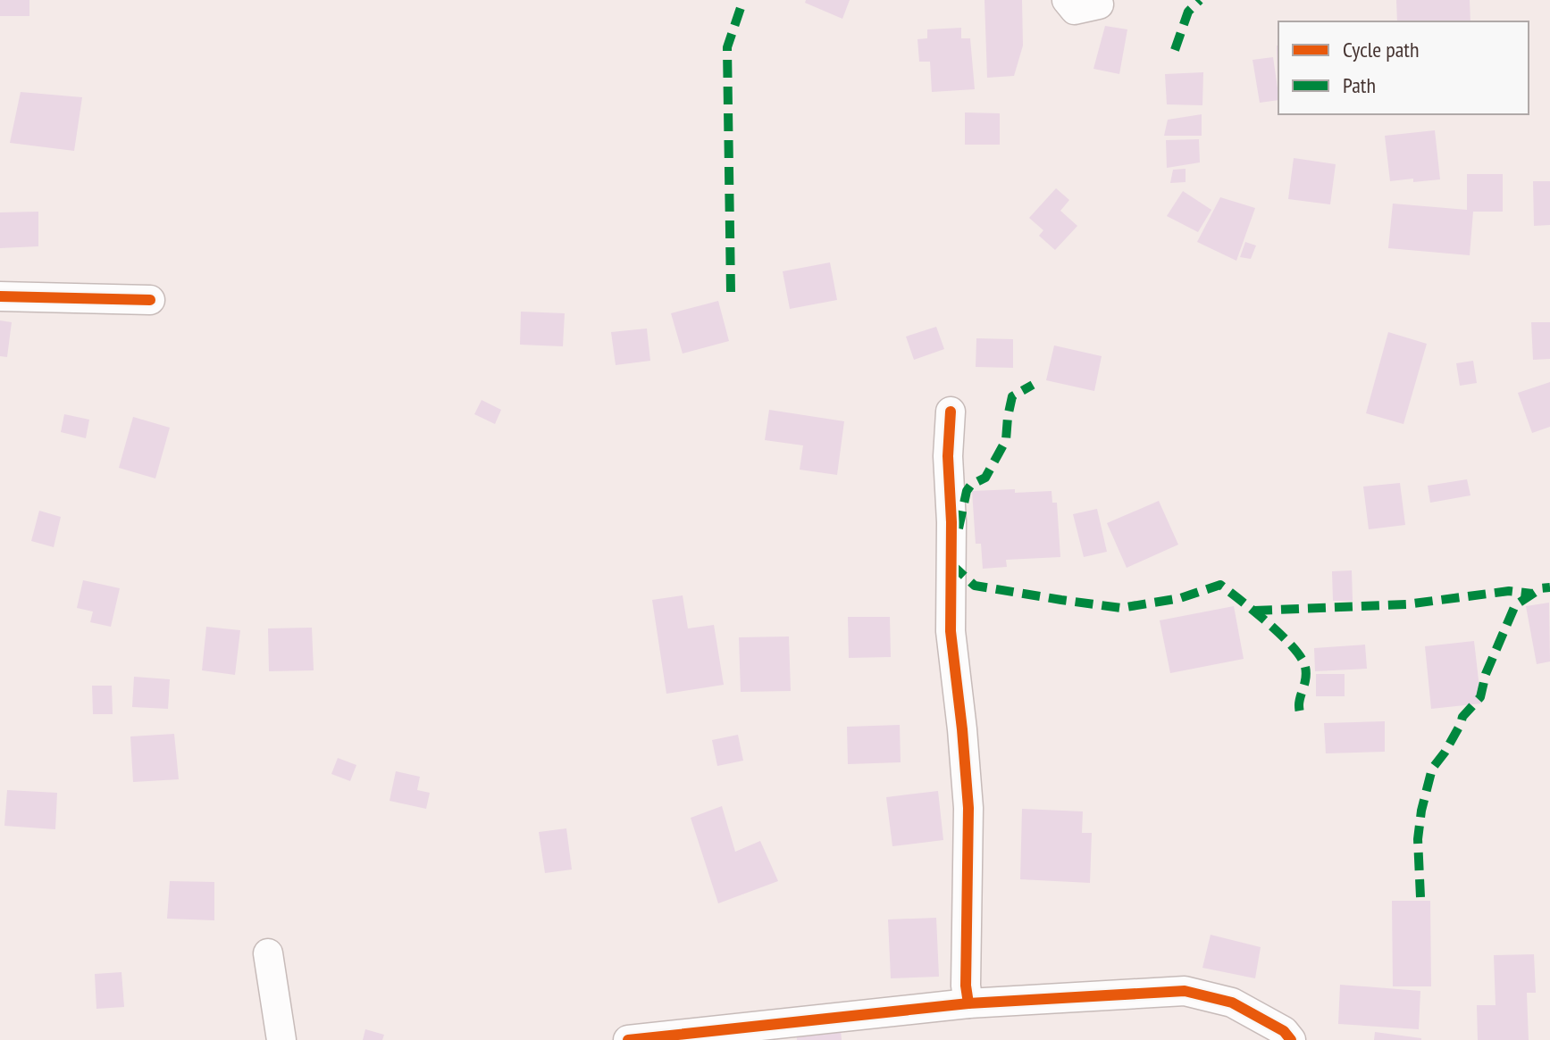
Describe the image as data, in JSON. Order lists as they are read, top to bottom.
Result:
{
  "legend": ["Cycle path", "Path"]
}
